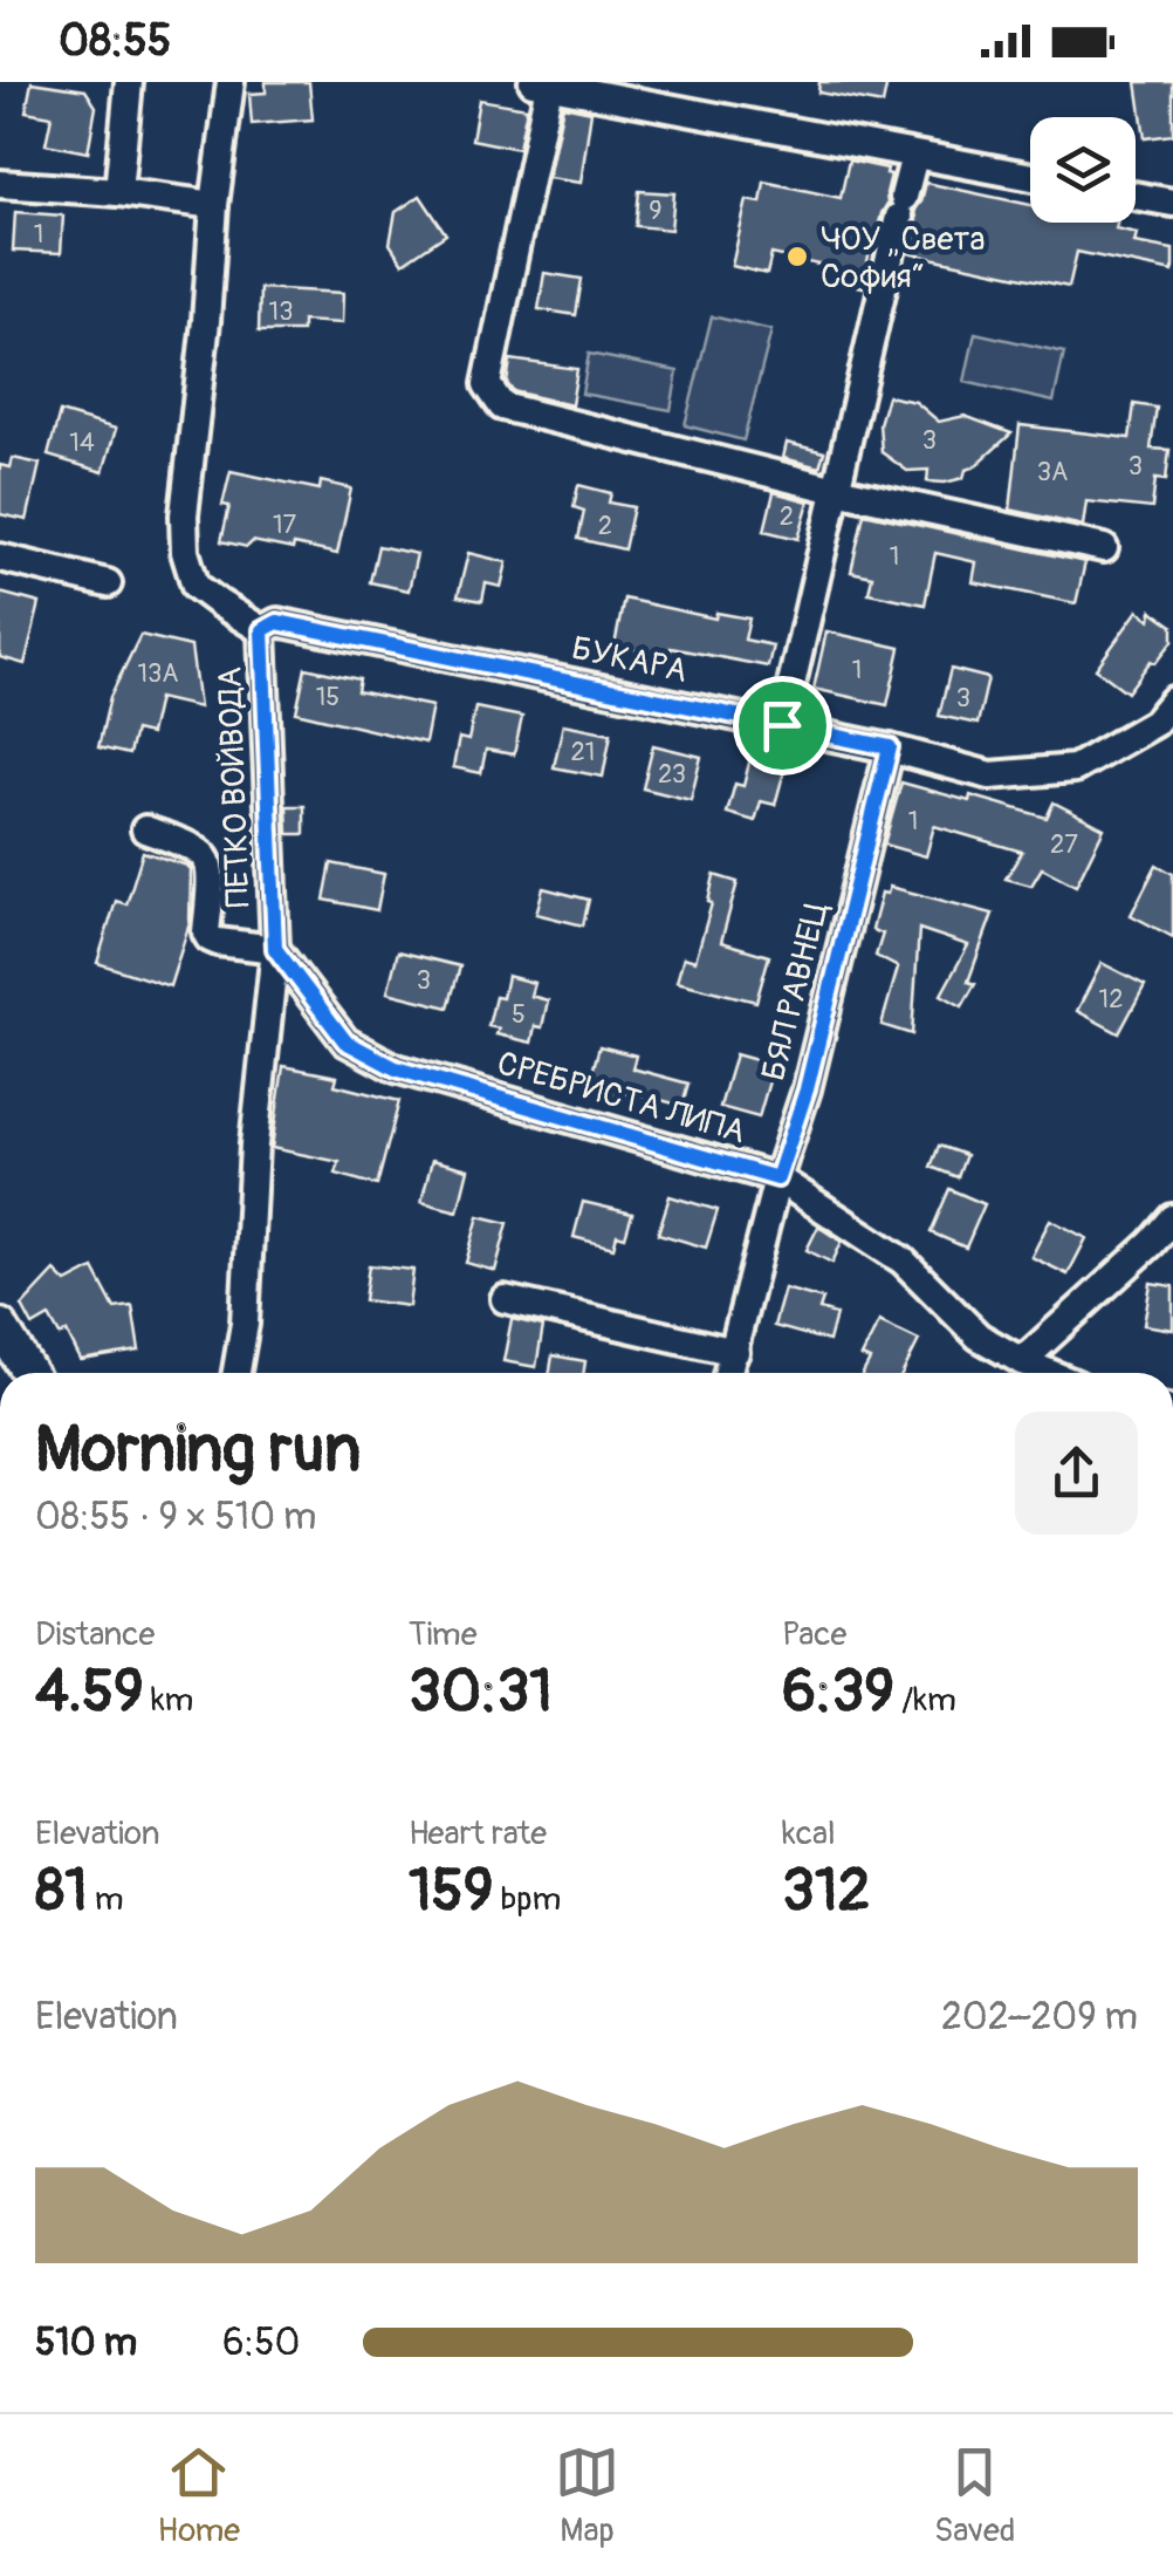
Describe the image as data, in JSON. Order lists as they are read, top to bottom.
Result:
{
  "streets": {
    "street": [
      "БУКАРА",
      "ПЕТКО ВОЙВОДА",
      "БЯЛ РАВНЕЦ",
      "СРЕБРИСТА ЛИПА"
    ]
  },
  "crossings": [
    ["БУКАРА", "ПЕТКО ВОЙВОДА"],
    ["БУКАРА", "БЯЛ РАВНЕЦ"],
    ["ПЕТКО ВОЙВОДА", "СРЕБРИСТА ЛИПА"],
    ["БЯЛ РАВНЕЦ", "СРЕБРИСТА ЛИПА"]
  ],
  "places": ["ЧОУ „Света София“"],
  "house_numbers": [
    "9",
    "1",
    "13",
    "3",
    "14",
    "3",
    "3А",
    "2",
    "17",
    "2",
    "1",
    "1",
    "13А",
    "15",
    "3",
    "21",
    "23",
    "1",
    "27",
    "3",
    "12",
    "5"
  ],
  "page": {
    "status": "08:55",
    "heading": ["Morning run", "08:55 · 9 × 510 m"],
    "stats": [
      ["Distance", "4.59 km"],
      ["Time", "30:31"],
      ["Pace", "6:39 /km"],
      ["Elevation", "81 m"],
      ["Heart rate", "159 bpm"],
      ["kcal", "312"]
    ],
    "chart": ["Elevation", "202–209 m"],
    "list": [
      {
        "name": "510 m",
        "note": "6:50"
      }
    ],
    "tabs": ["Home", "Map", "Saved"]
  }
}
